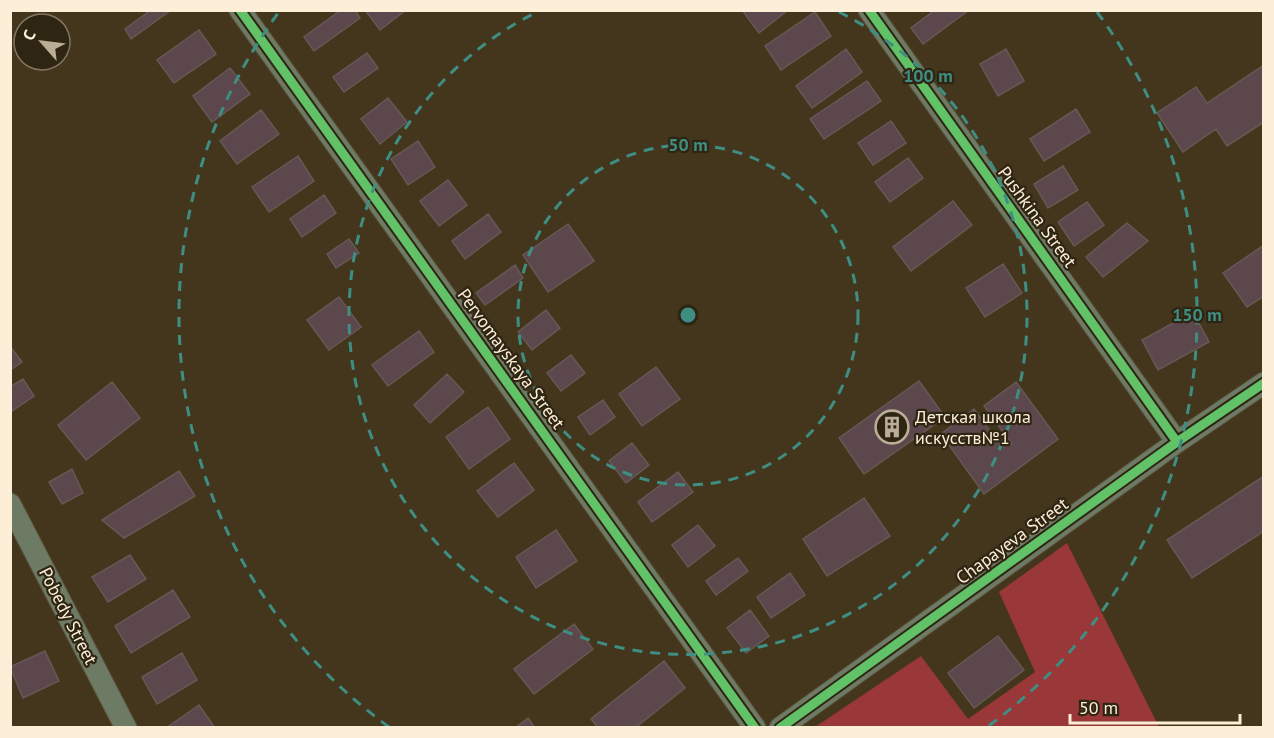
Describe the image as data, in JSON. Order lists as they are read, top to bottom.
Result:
{
  "streets": {
    "street": [
      "Pushkina Street",
      "Pervomayskaya Street",
      "Chapayeva Street",
      "Pobedy Street"
    ]
  },
  "crossings": [
    ["Pushkina Street", "Chapayeva Street"]
  ],
  "places": {
    "building": ["Детская школа искусств№1"]
  },
  "scale_bar": "50 m",
  "north": "top left",
  "rings": ["100 m", "50 m", "150 m"]
}
